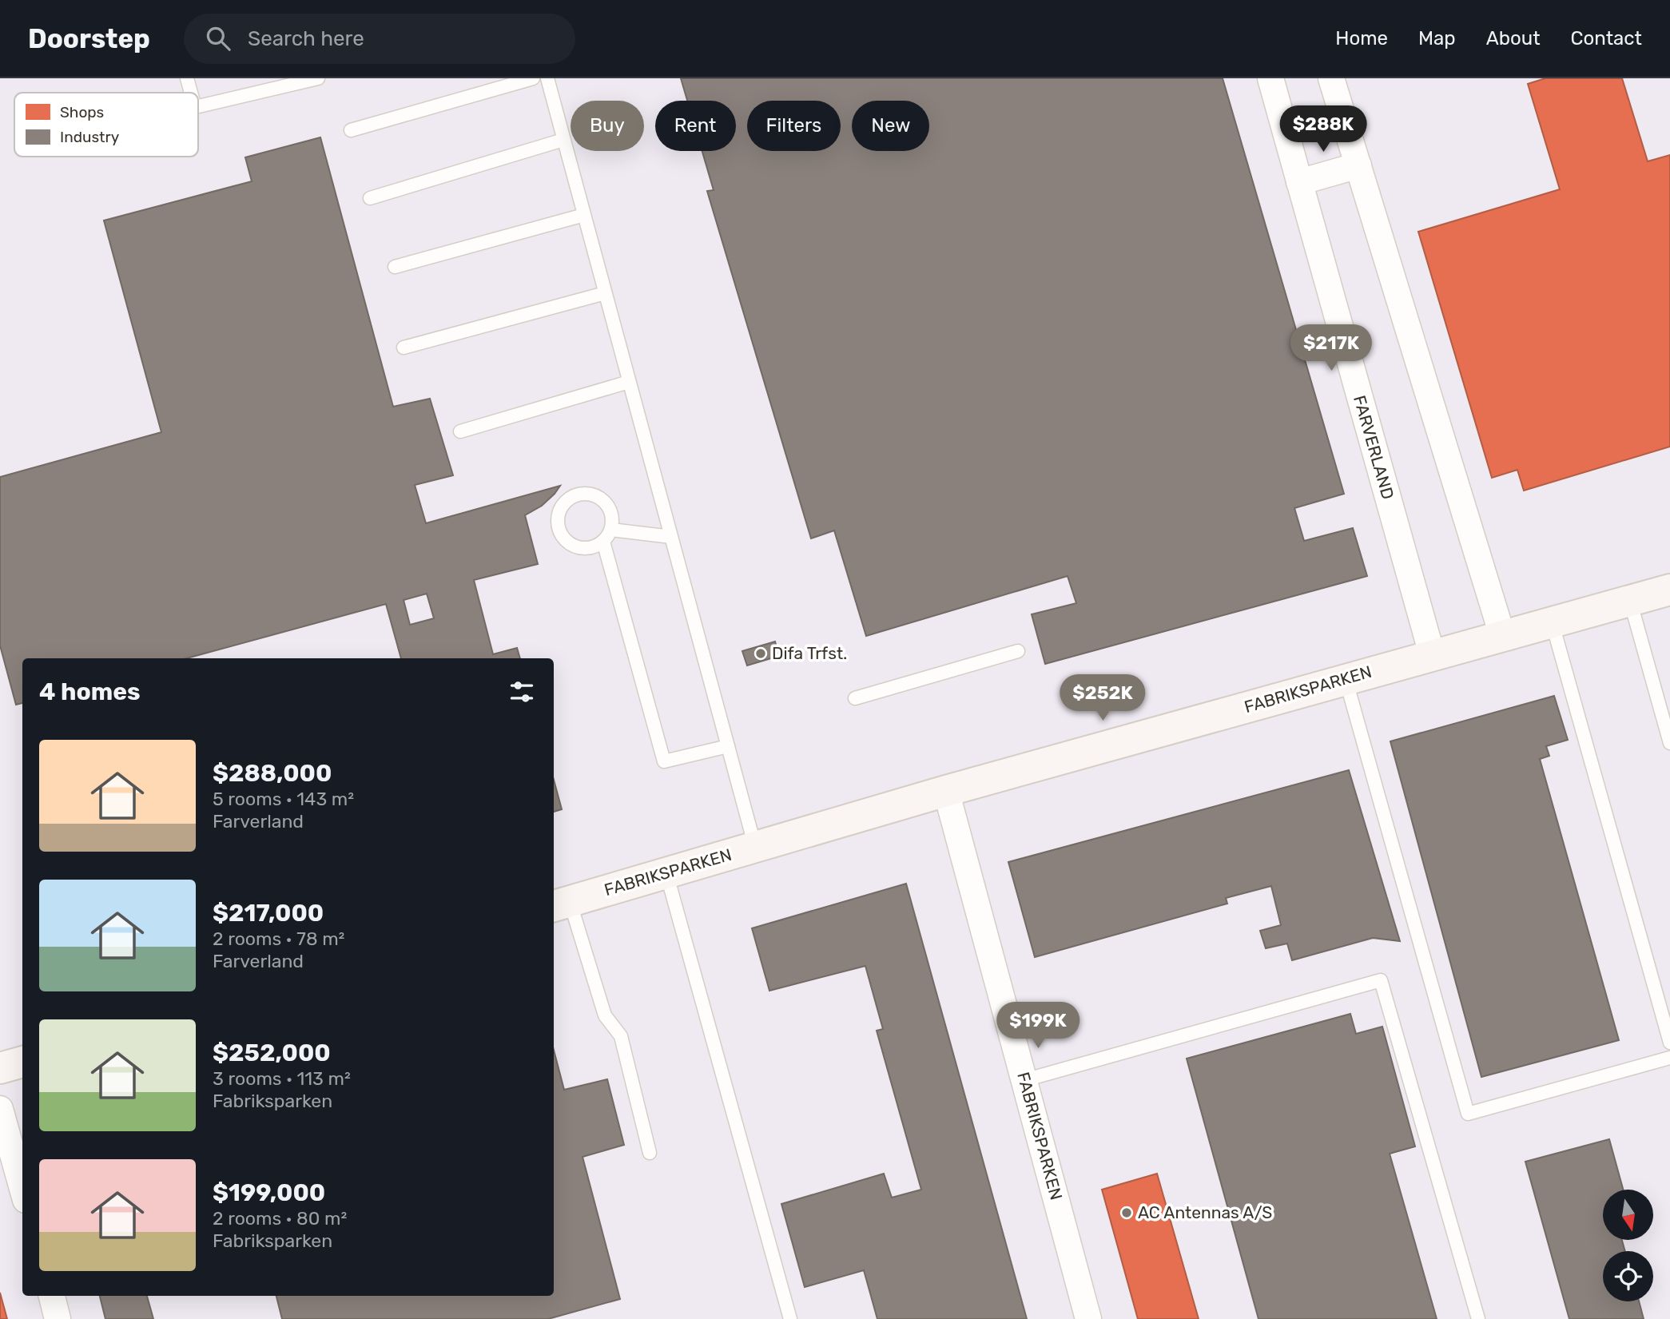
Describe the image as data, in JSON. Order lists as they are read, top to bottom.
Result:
{
  "streets": {
    "street": ["FARVERLAND", "FABRIKSPARKEN"]
  },
  "crossings": [
    ["FARVERLAND", "FABRIKSPARKEN"]
  ],
  "places": ["Difa Trfst.", "AC Antennas A/S"],
  "legend": ["Shops", "Industry"],
  "north": "bottom",
  "page": {
    "header": "Doorstep",
    "search": "Search here",
    "nav": [
      "Home",
      "Map",
      "About",
      "Contact"
    ],
    "chip": [
      "Buy",
      "Rent",
      "Filters",
      "New"
    ],
    "price": [
      "$288K",
      "$217K",
      "$252K",
      "$199K"
    ],
    "heading": "4 homes",
    "list": [
      {
        "name": "$288,000",
        "note": "5 rooms · 143 m² · Farverland"
      },
      {
        "name": "$217,000",
        "note": "2 rooms · 78 m² · Farverland"
      },
      {
        "name": "$252,000",
        "note": "3 rooms · 113 m² · Fabriksparken"
      },
      {
        "name": "$199,000",
        "note": "2 rooms · 80 m² · Fabriksparken"
      }
    ]
  }
}
